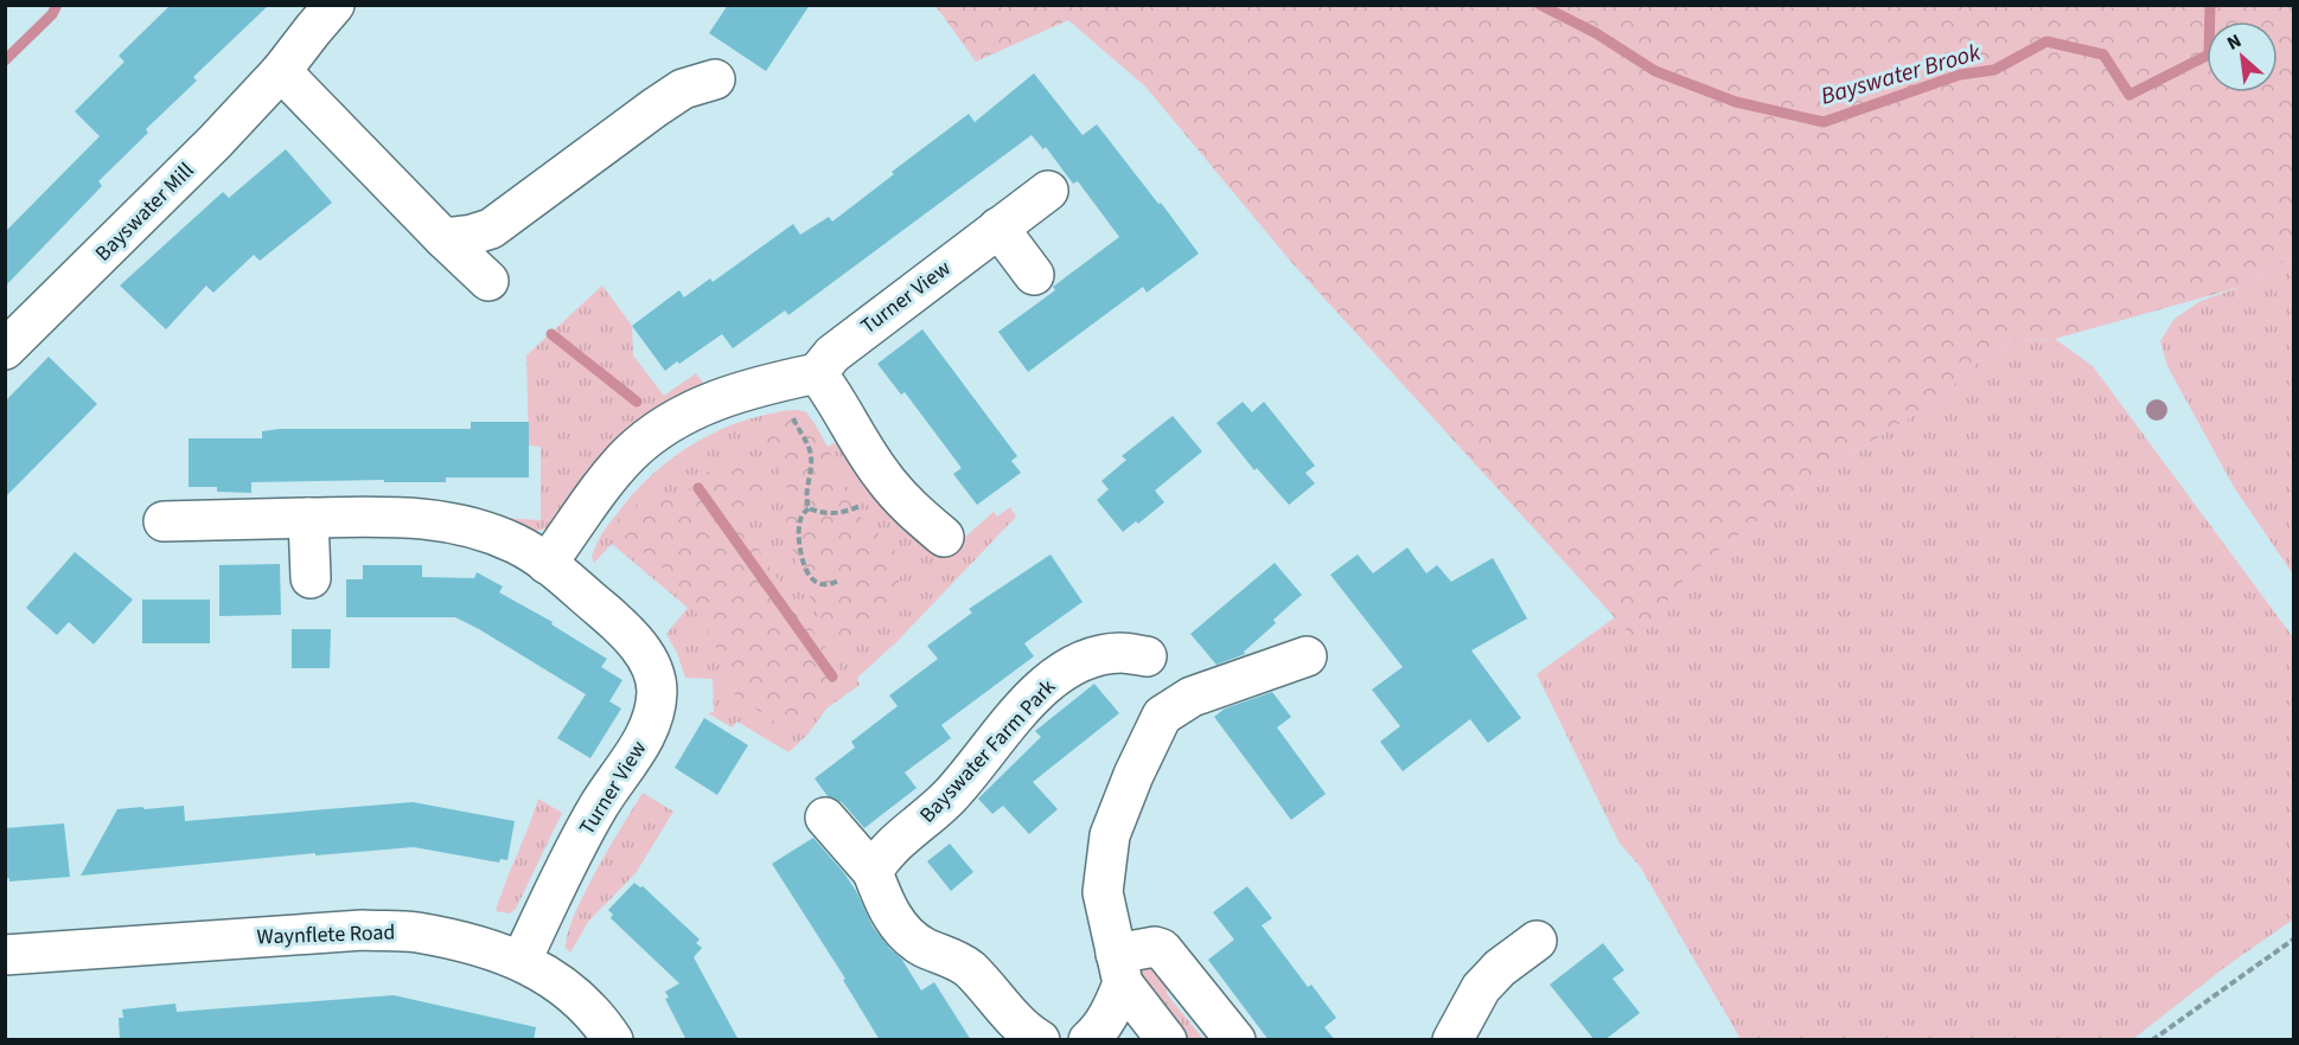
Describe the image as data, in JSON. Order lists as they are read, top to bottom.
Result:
{
  "streets": {
    "street": [
      "Bayswater Mill",
      "Turner View",
      "Bayswater Farm Park",
      "Waynflete Road"
    ]
  },
  "crossings": [
    ["Turner View", "Waynflete Road"]
  ],
  "water": ["Bayswater Brook"],
  "north": "top left"
}
